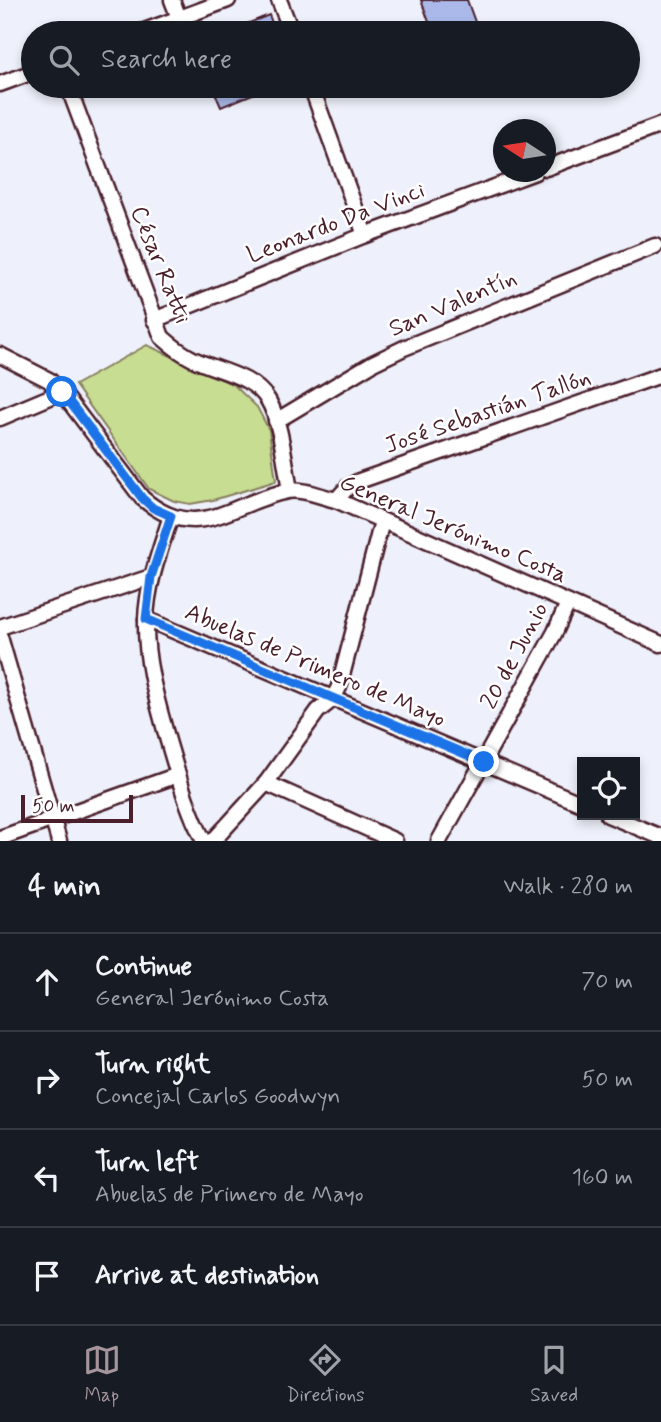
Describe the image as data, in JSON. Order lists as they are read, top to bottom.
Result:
{
  "streets": {
    "street": [
      "Leonardo Da Vinci",
      "César Ratti",
      "San Valentín",
      "José Sebastián Tallón",
      "General Jerónimo Costa",
      "20 de Junio",
      "Abuelas de Primero de Mayo"
    ]
  },
  "crossings": [
    ["Leonardo Da Vinci", "César Ratti"],
    ["César Ratti", "San Valentín"],
    ["César Ratti", "General Jerónimo Costa"],
    ["José Sebastián Tallón", "General Jerónimo Costa"],
    ["General Jerónimo Costa", "20 de Junio"],
    ["20 de Junio", "Abuelas de Primero de Mayo"]
  ],
  "scale_bar": "50 m",
  "north": "left",
  "page": {
    "search": "Search here",
    "scale": "50 m",
    "heading": ["4 min", "Walk · 280 m"],
    "list": [
      ["Continue", "General Jerónimo Costa", "70 m"],
      ["Turn right", "Concejal Carlos Goodwyn", "50 m"],
      ["Turn left", "Abuelas de Primero de Mayo", "160 m"],
      "Arrive at destination"
    ],
    "nav": ["Map", "Directions", "Saved"]
  }
}
